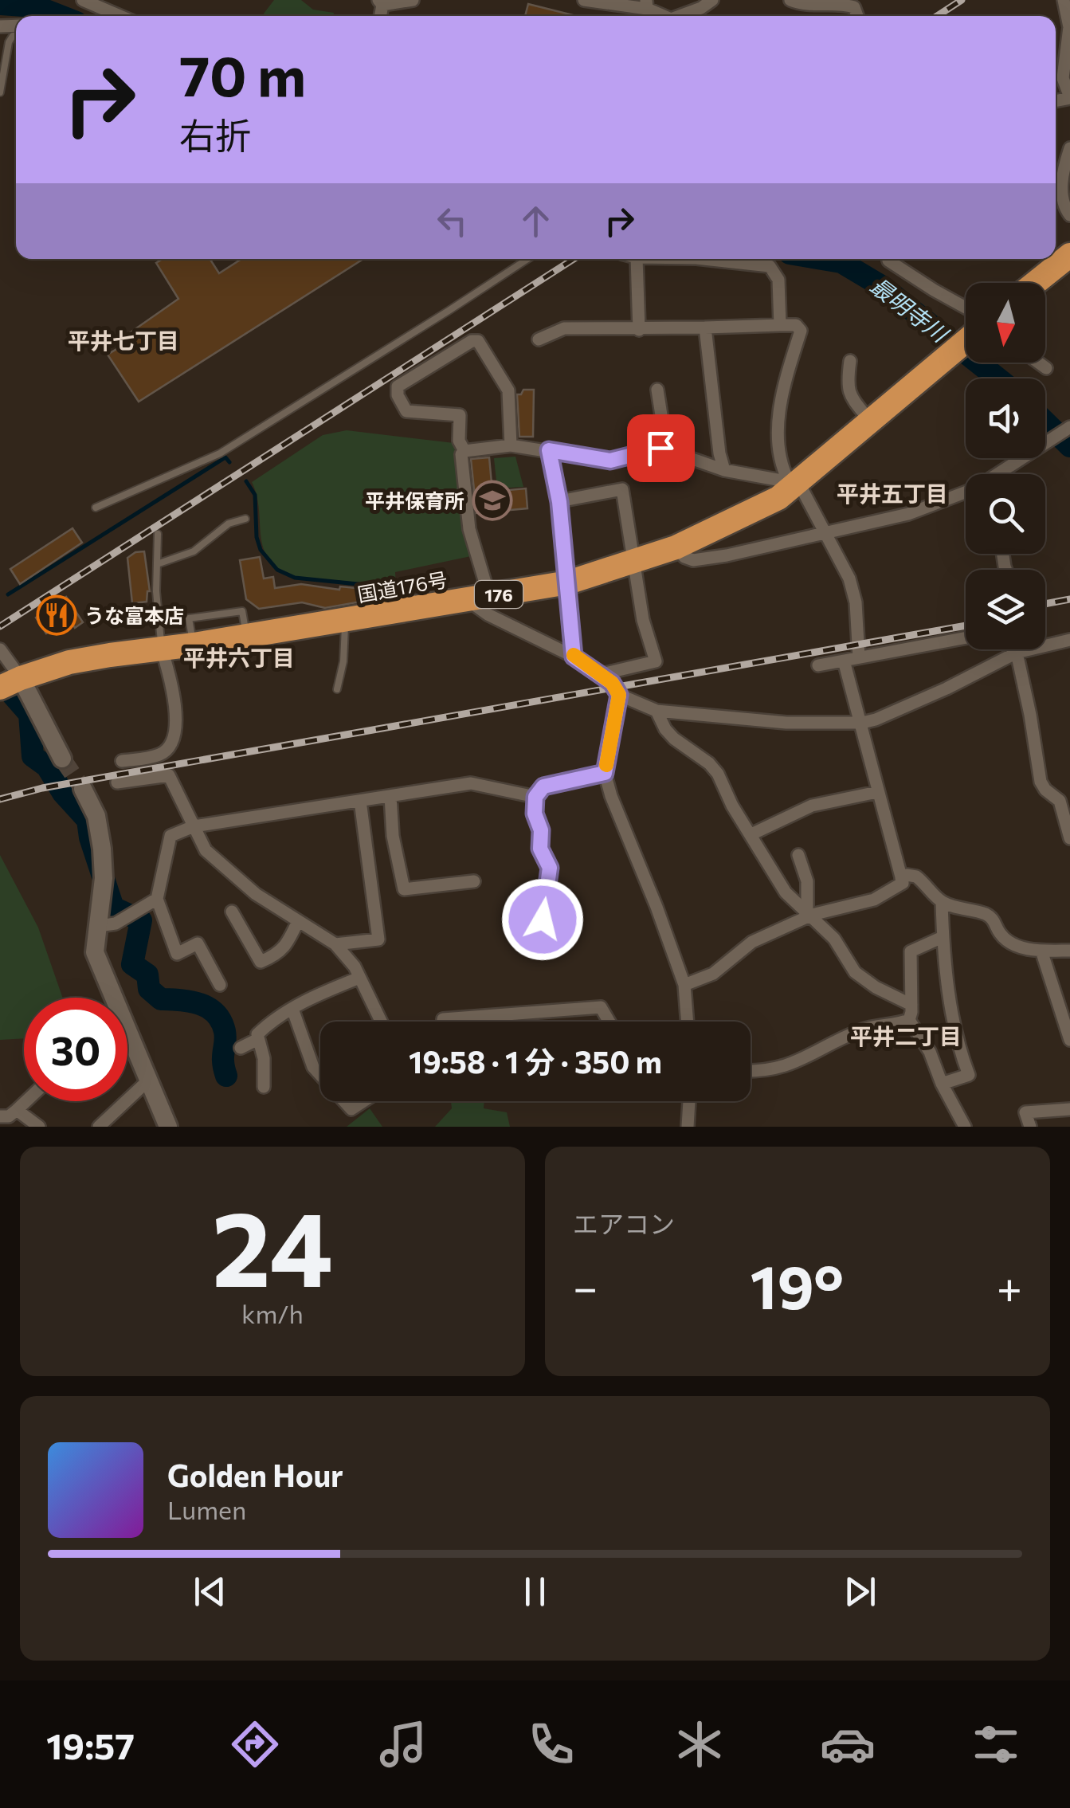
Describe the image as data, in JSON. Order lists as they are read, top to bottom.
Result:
{
  "streets": {
    "highway": ["国道176号", "176"]
  },
  "districts": [
    "平井七丁目",
    "平井五丁目",
    "平井六丁目",
    "平井二丁目"
  ],
  "water": ["最明寺川"],
  "places": {
    "school or university": ["平井保育所"],
    "restaurant": ["うな富本店"]
  },
  "north": "bottom",
  "page": {
    "turn": ["70 m", "右折"],
    "limit": "30",
    "trip": "19:58 · 1 分 · 350 m",
    "tile": [
      ["24", "km/h"],
      "エアコン"
    ],
    "heat": ["−", "19°", "+"],
    "song": ["Golden Hour", "Lumen"],
    "tabs": "19:57"
  }
}
